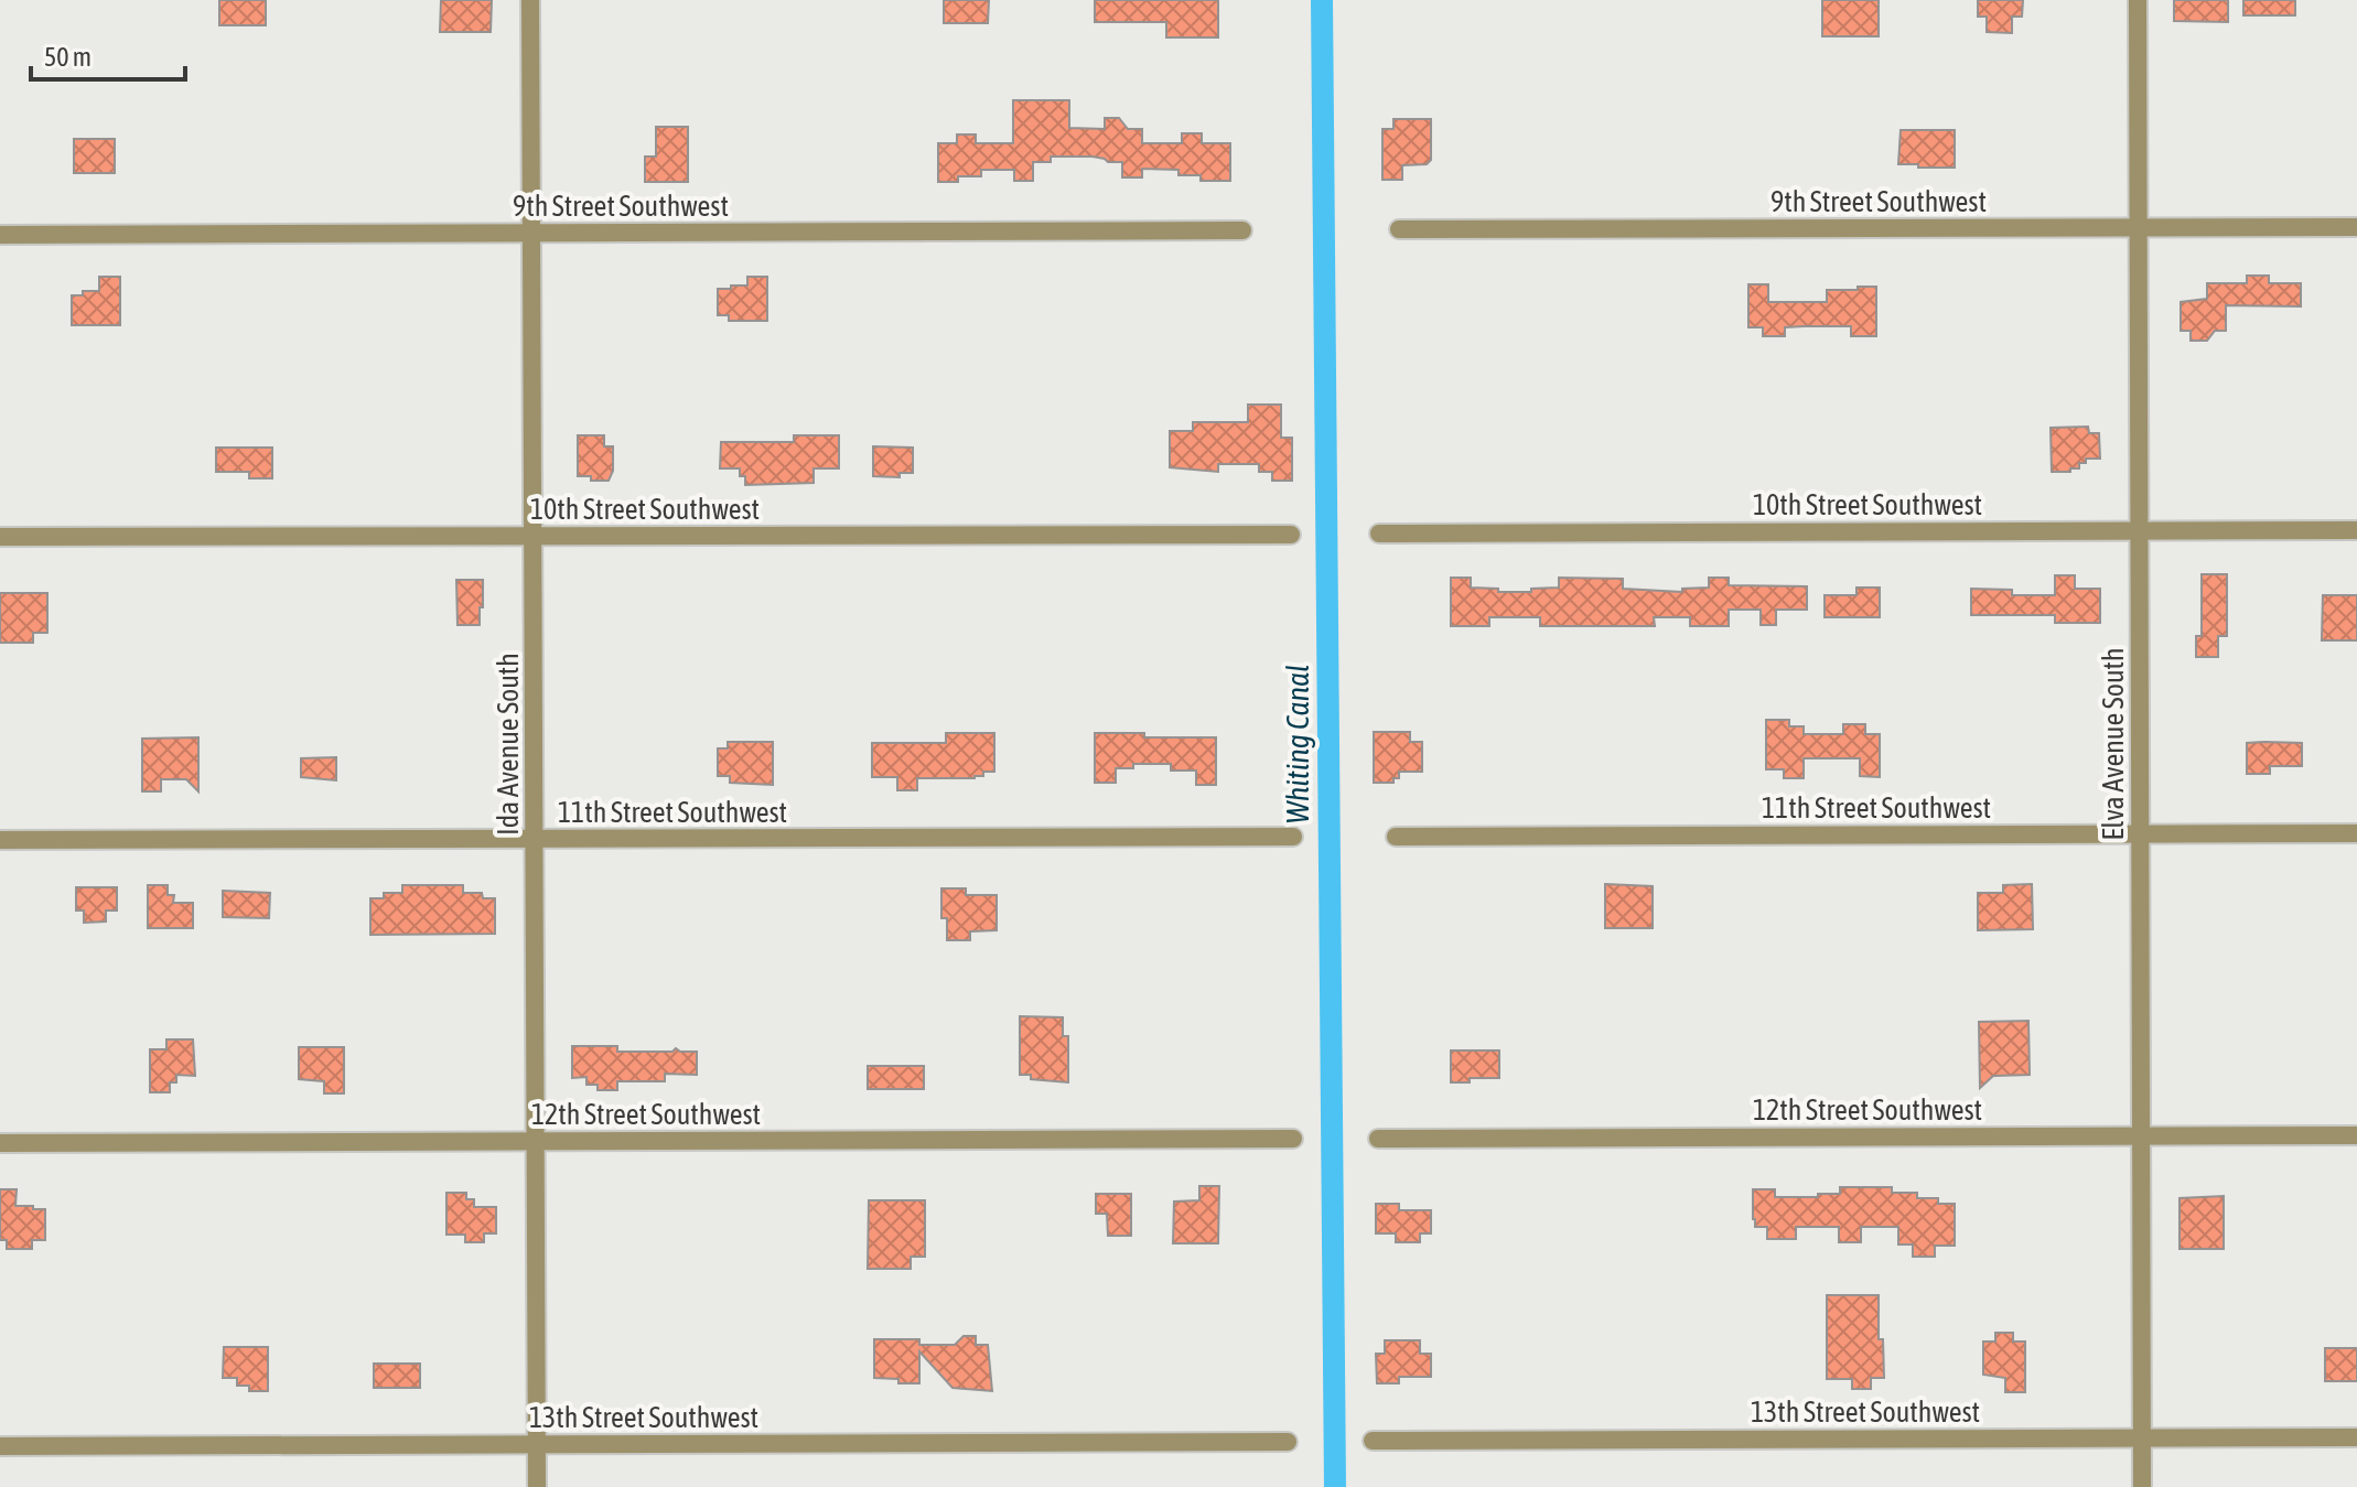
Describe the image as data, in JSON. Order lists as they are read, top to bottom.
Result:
{
  "streets": {
    "street": [
      "9th Street Southwest",
      "10th Street Southwest",
      "Ida Avenue South",
      "Elva Avenue South",
      "11th Street Southwest",
      "12th Street Southwest",
      "13th Street Southwest"
    ]
  },
  "crossings": [
    ["9th Street Southwest", "Ida Avenue South"],
    ["9th Street Southwest", "Elva Avenue South"],
    ["10th Street Southwest", "Ida Avenue South"],
    ["10th Street Southwest", "Elva Avenue South"],
    ["Ida Avenue South", "11th Street Southwest"],
    ["Ida Avenue South", "12th Street Southwest"],
    ["Ida Avenue South", "13th Street Southwest"],
    ["Elva Avenue South", "11th Street Southwest"],
    ["Elva Avenue South", "12th Street Southwest"],
    ["Elva Avenue South", "13th Street Southwest"]
  ],
  "water": ["Whiting Canal"],
  "scale_bar": "50 m"
}
